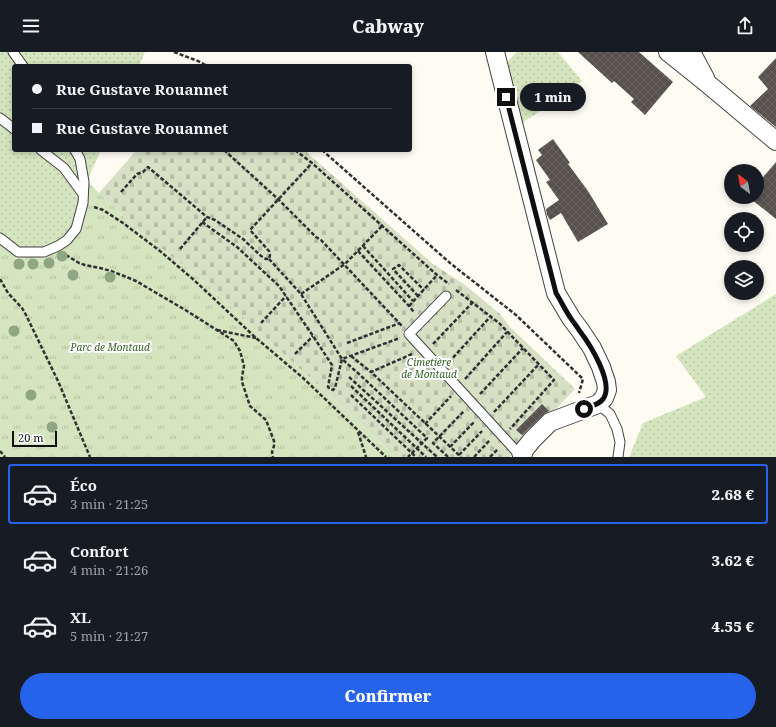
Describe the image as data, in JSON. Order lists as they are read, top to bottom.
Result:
{
  "parks": ["Parc de Montaud", "Cimetière de Montaud"],
  "scale_bar": "20 m",
  "north": "top left",
  "page": {
    "header": "Cabway",
    "banner": ["Rue Gustave Rouannet", "Rue Gustave Rouannet"],
    "bubble": "1 min",
    "scale": "20 m",
    "list": [
      {
        "name": "Éco",
        "note": "3 min · 21:25",
        "value": "2.68 €"
      },
      {
        "name": "Confort",
        "note": "4 min · 21:26",
        "value": "3.62 €"
      },
      {
        "name": "XL",
        "note": "5 min · 21:27",
        "value": "4.55 €"
      }
    ],
    "buttons": "Confirmer"
  }
}
